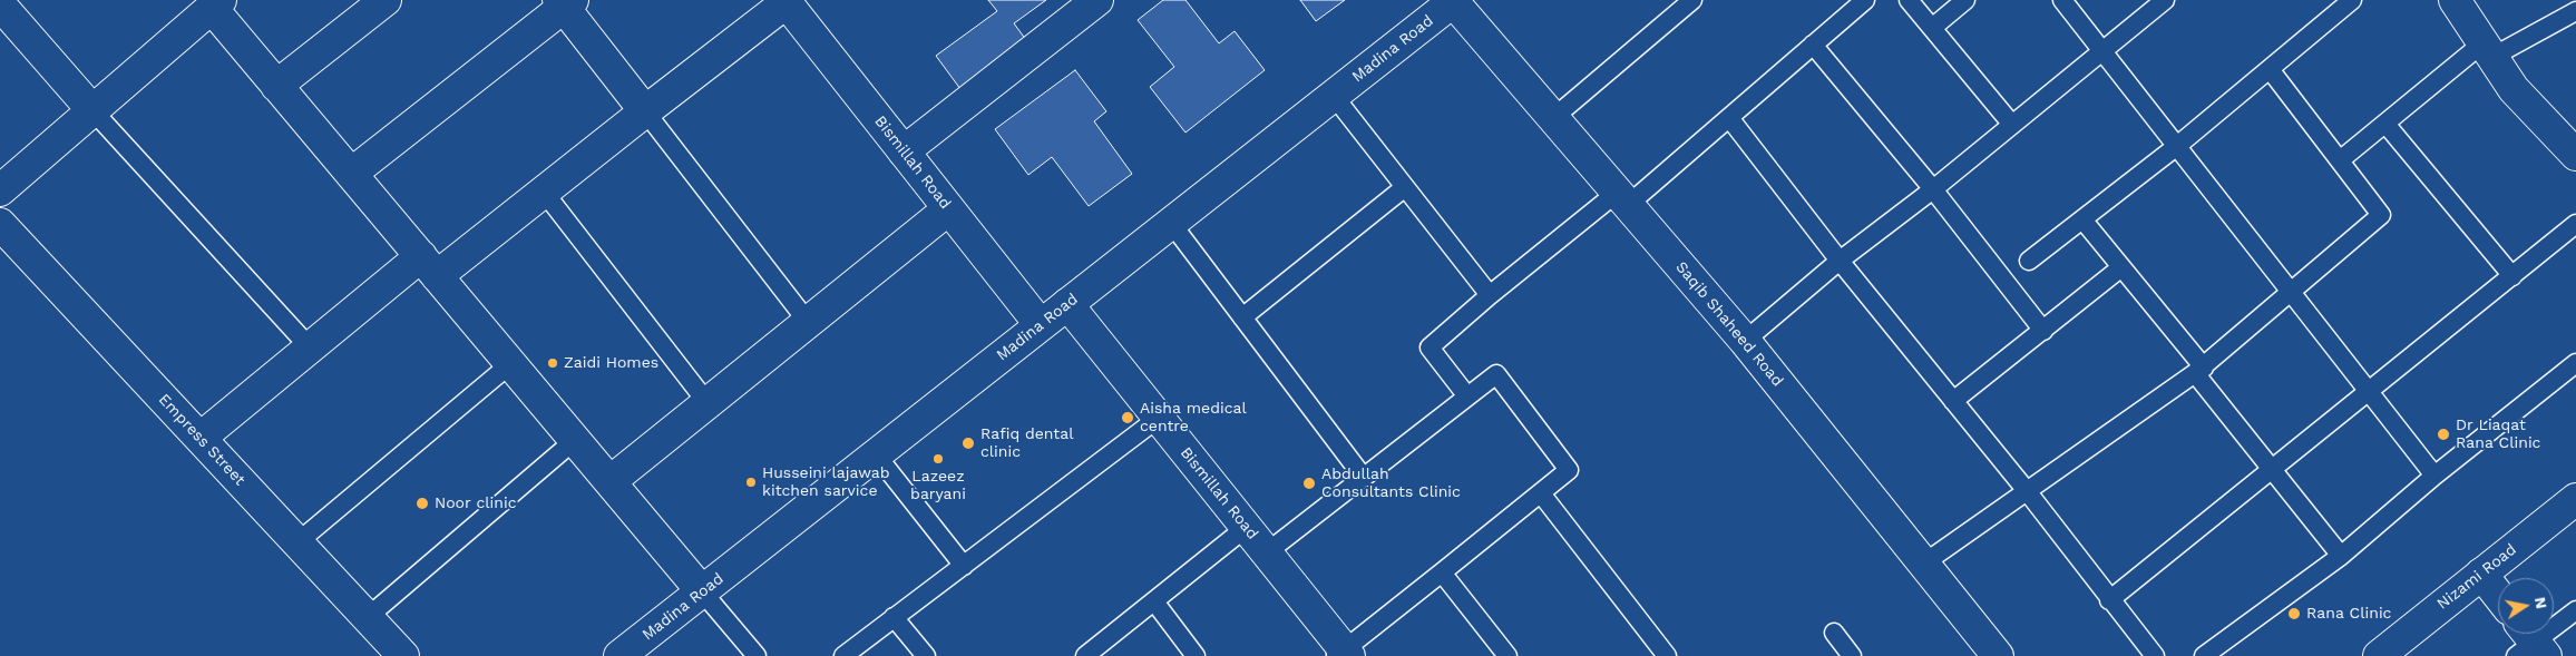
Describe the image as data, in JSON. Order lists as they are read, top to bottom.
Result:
{
  "streets": {
    "street": [
      "Madina Road",
      "Bismillah Road",
      "Saqib Shaheed Road",
      "Empress Street",
      "Nizami Road"
    ]
  },
  "crossings": [
    ["Madina Road", "Bismillah Road"],
    ["Madina Road", "Saqib Shaheed Road"]
  ],
  "places": [
    "Zaidi Homes",
    "Aisha medical centre",
    "Dr Liaqat Rana Clinic",
    "Rafiq dental clinic",
    "Lazeez baryani",
    "Husseini lajawab kitchen sarvice",
    "Abdullah Consultants Clinic",
    "Noor clinic",
    "Rana Clinic"
  ],
  "north": "right"
}
